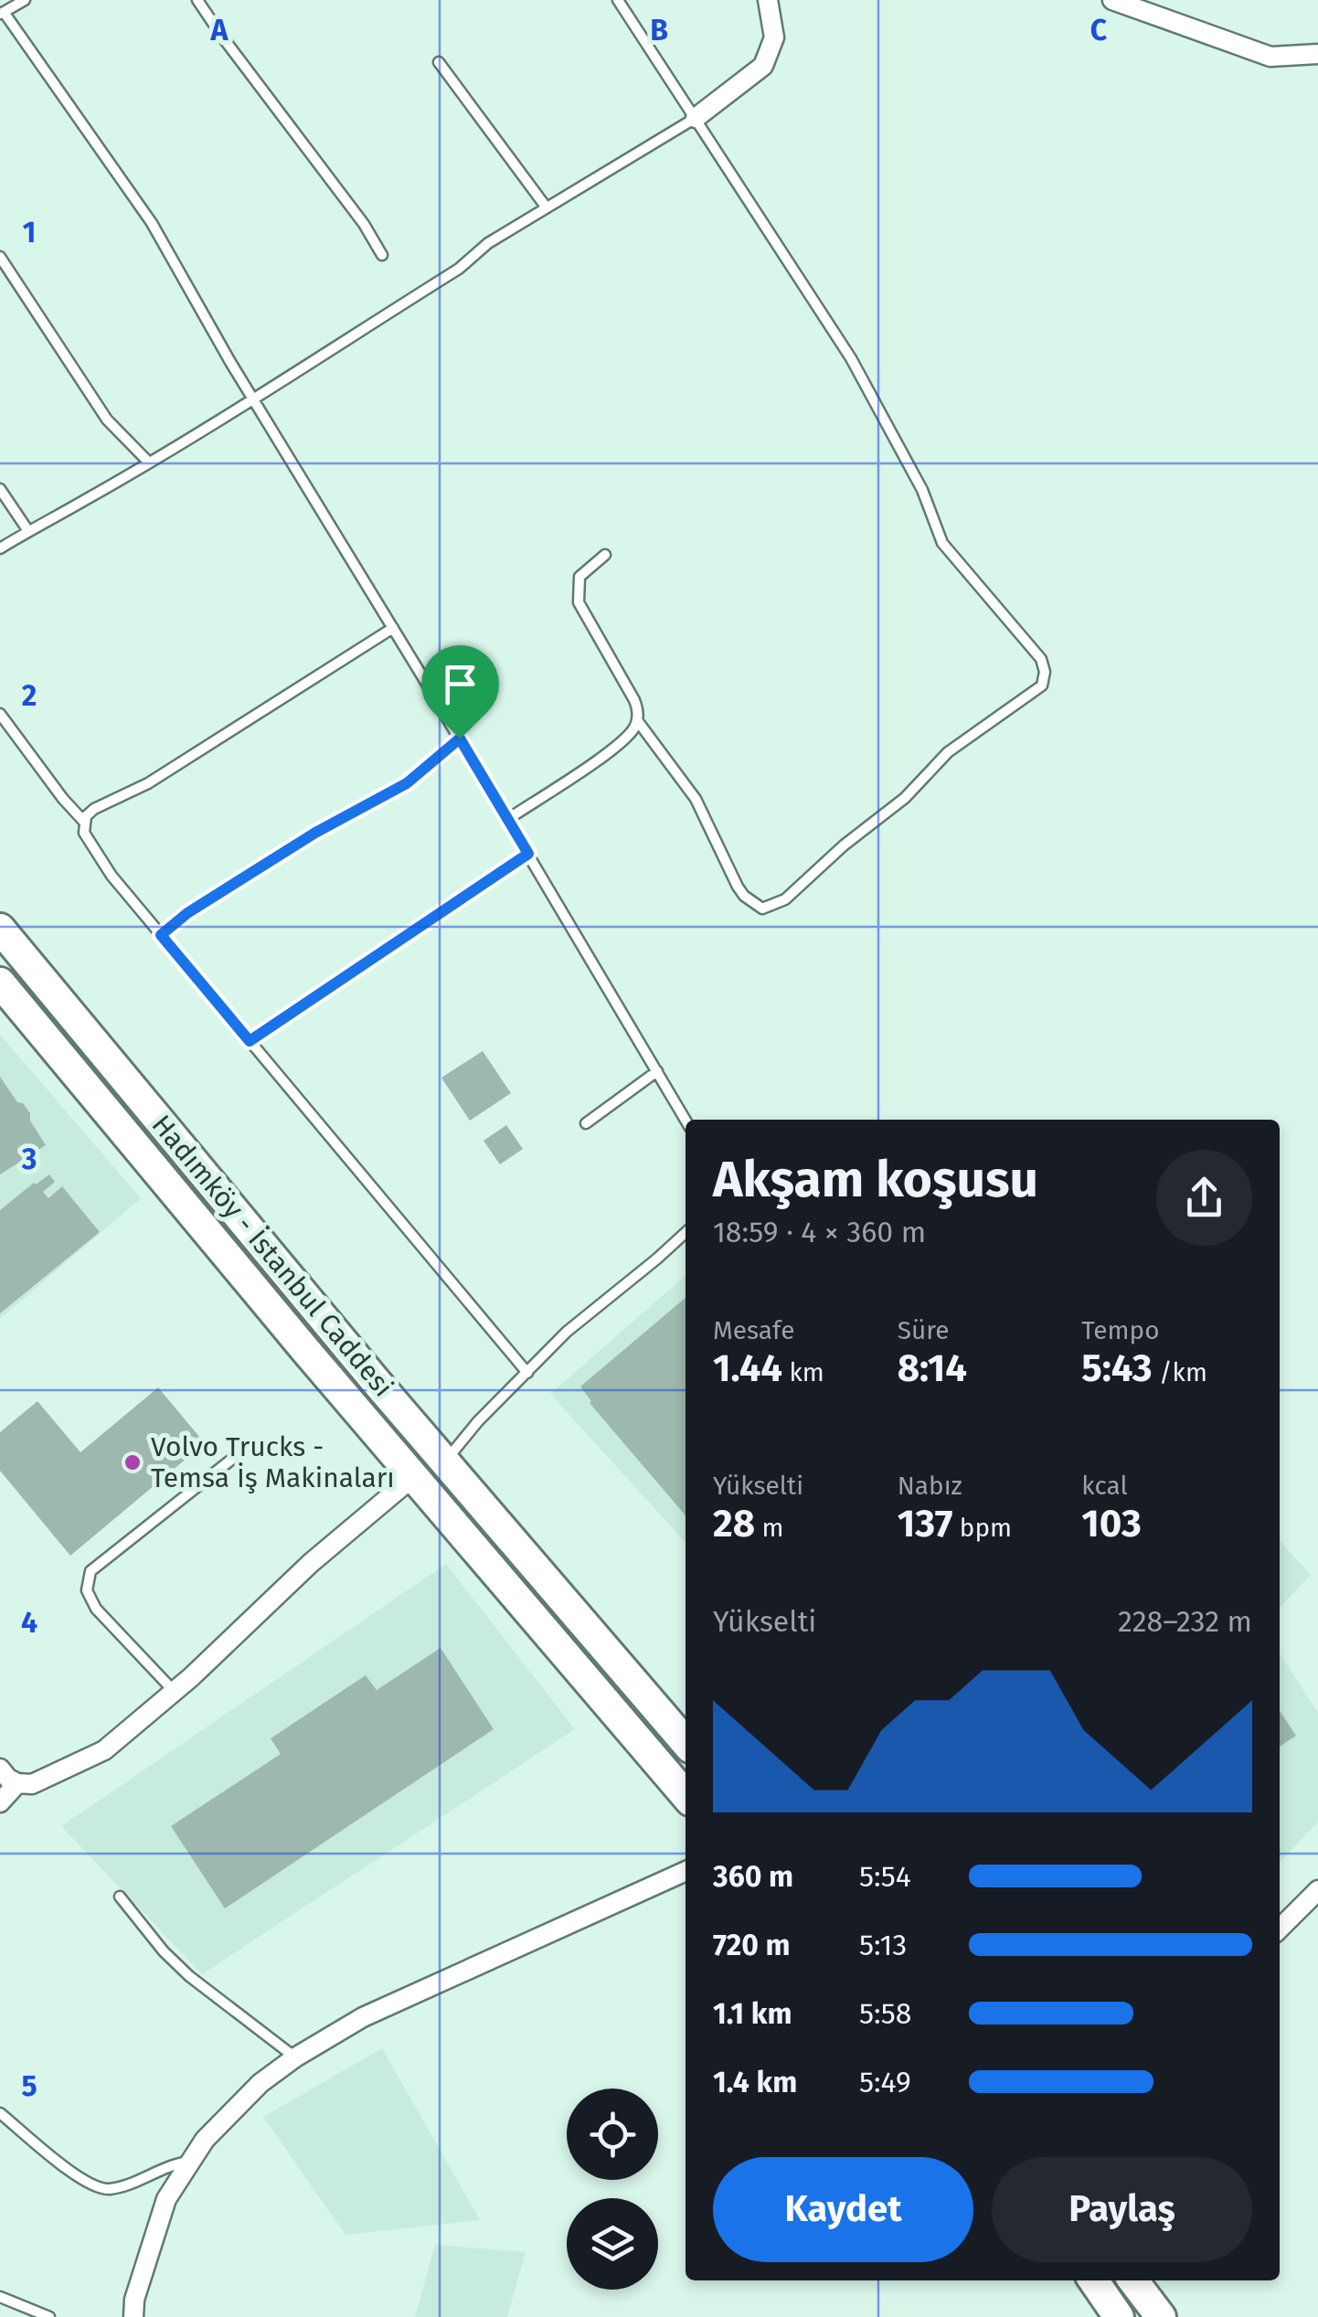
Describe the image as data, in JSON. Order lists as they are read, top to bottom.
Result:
{
  "streets": {
    "main road": ["Hadımköy - İstanbul Caddesi"]
  },
  "places": ["Volvo Trucks - Temsa İş Makinaları"],
  "page": {
    "heading": ["Akşam koşusu", "18:59 · 4 × 360 m"],
    "stats": [
      ["Mesafe", "1.44 km"],
      ["Süre", "8:14"],
      ["Tempo", "5:43 /km"],
      ["Yükselti", "28 m"],
      ["Nabız", "137 bpm"],
      ["kcal", "103"]
    ],
    "chart": ["Yükselti", "228–232 m"],
    "list": [
      {
        "name": "360 m",
        "note": "5:54"
      },
      {
        "name": "720 m",
        "note": "5:13"
      },
      {
        "name": "1.1 km",
        "note": "5:58"
      },
      {
        "name": "1.4 km",
        "note": "5:49"
      }
    ],
    "buttons": ["Kaydet", "Paylaş"]
  },
  "grid": {
    "columns": ["A", "B", "C"],
    "rows": [
      "1",
      "2",
      "3",
      "4",
      "5"
    ]
  }
}
